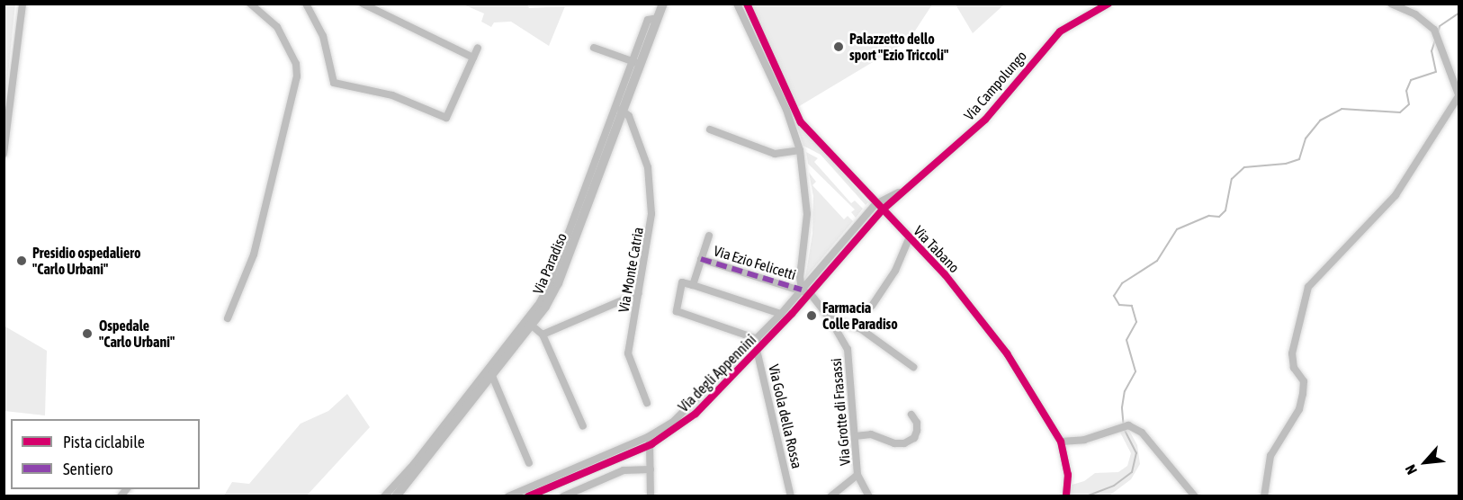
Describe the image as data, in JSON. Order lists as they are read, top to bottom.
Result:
{
  "streets": {
    "main road": ["Via Paradiso"],
    "street": [
      "Via Campolungo",
      "Via Tabano",
      "Via Ezio Felicetti",
      "Via Monte Catria",
      "Via degli Appennini",
      "Via Grotte di Frasassi",
      "Via Gola della Rossa"
    ]
  },
  "crossings": [
    ["Via Campolungo", "Via Tabano"],
    ["Via Campolungo", "Via degli Appennini"],
    ["Via Tabano", "Via degli Appennini"],
    ["Via Ezio Felicetti", "Via degli Appennini"],
    ["Via Ezio Felicetti", "Via Grotte di Frasassi"],
    ["Via Paradiso", "Via Monte Catria"],
    ["Via degli Appennini", "Via Grotte di Frasassi"],
    ["Via degli Appennini", "Via Gola della Rossa"]
  ],
  "places": [
    "Palazzetto dello sport \"Ezio Triccoli\"",
    "Presidio ospedaliero \"Carlo Urbani\"",
    "Farmacia Colle Paradiso",
    "Ospedale \"Carlo Urbani\""
  ],
  "legend": ["Pista ciclabile", "Sentiero"],
  "north": "bottom left"
}
